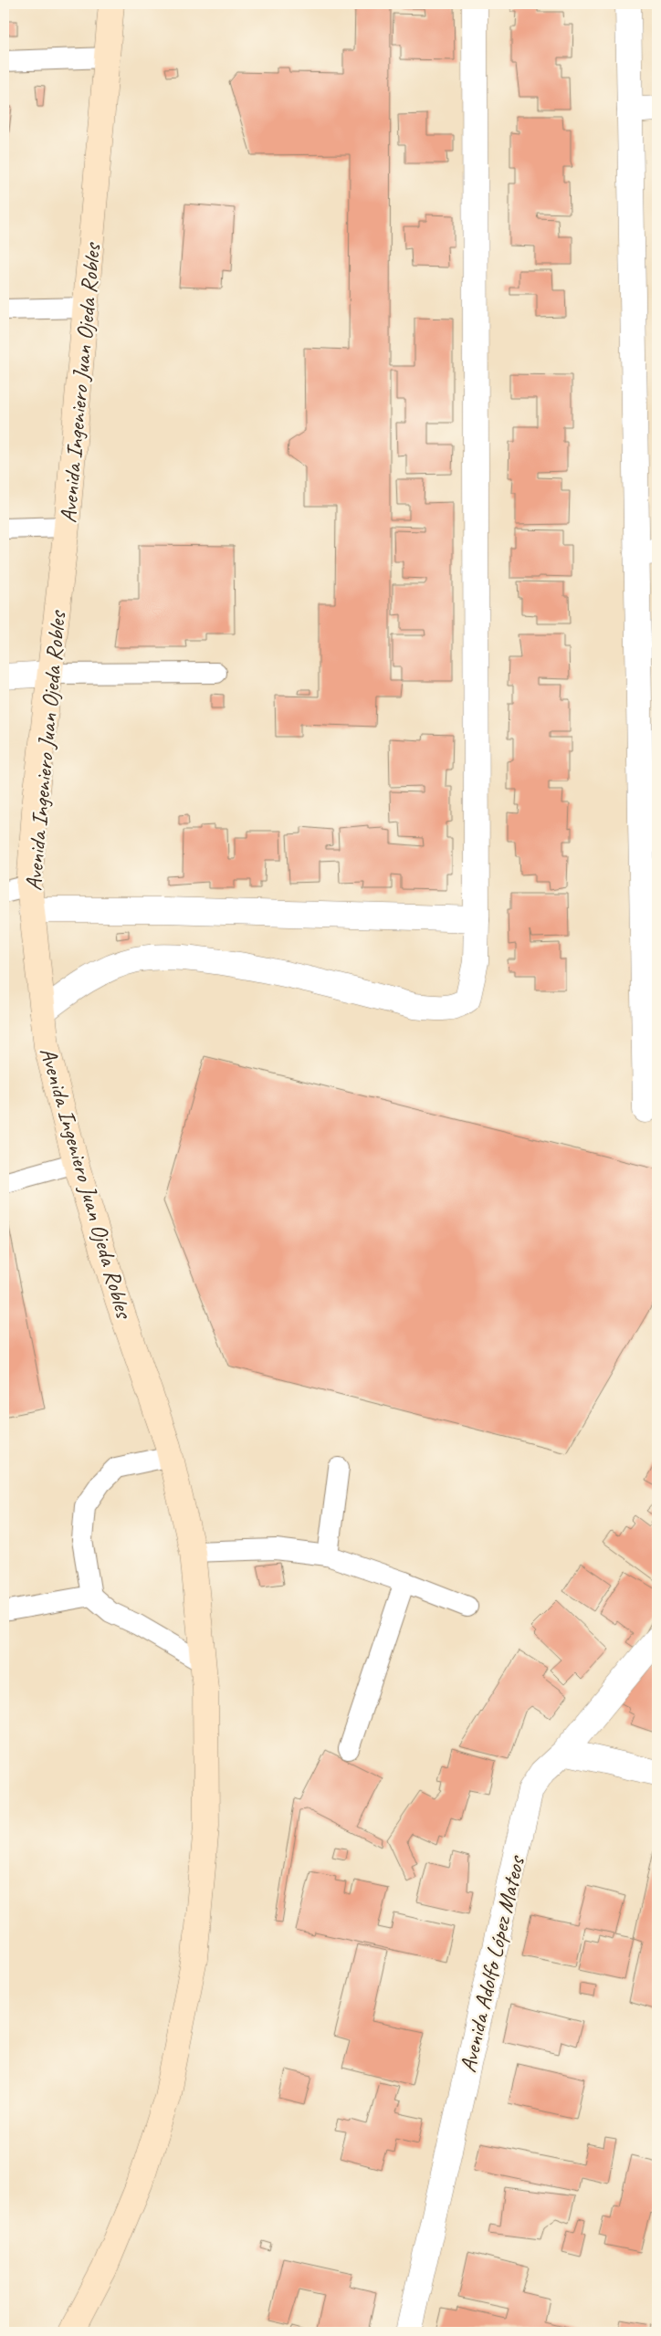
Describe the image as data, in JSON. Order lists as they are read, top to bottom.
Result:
{
  "streets": {
    "main road": ["Avenida Ingeniero Juan Ojeda Robles"],
    "street": ["Avenida Adolfo López Mateos"]
  }
}
